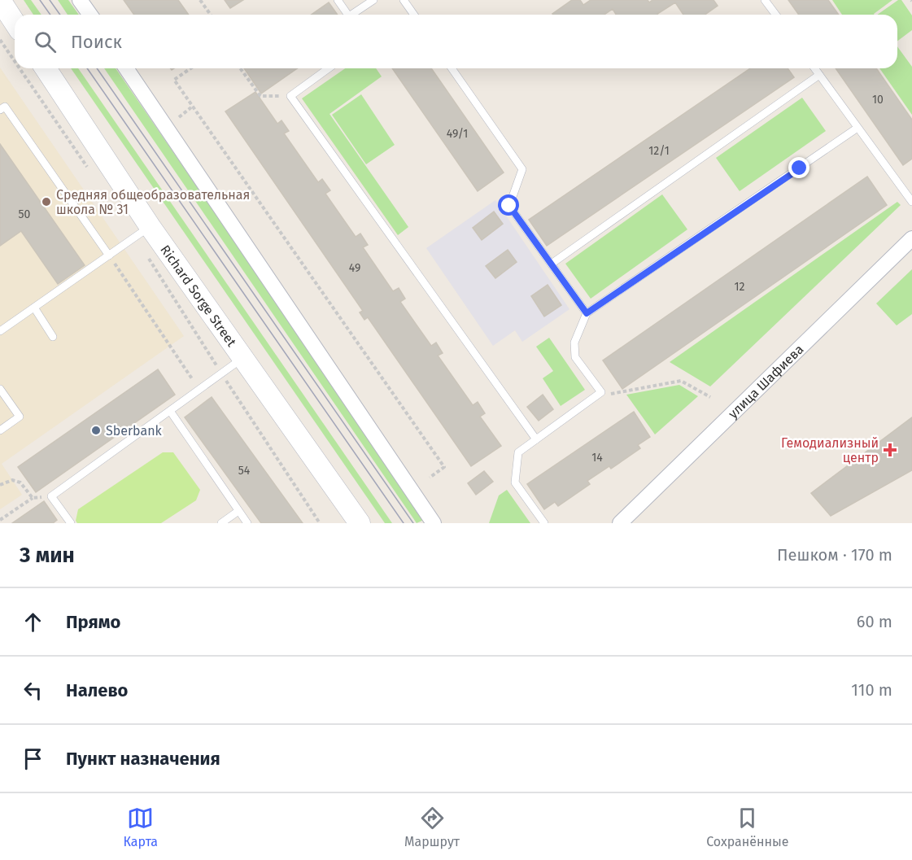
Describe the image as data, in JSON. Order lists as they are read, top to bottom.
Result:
{
  "streets": {
    "street": ["Richard Sorge Street", "улица Шафиева"]
  },
  "places": {
    "other": ["Средняя общеобразовательная школа № 31", "Sberbank"],
    "health": ["Гемодиализный центр"]
  },
  "house_numbers": [
    "10",
    "49/1",
    "12/1",
    "50",
    "49",
    "12",
    "14",
    "54"
  ],
  "page": {
    "search": "Поиск",
    "heading": ["3 мин", "Пешком · 170 m"],
    "list": [
      ["Прямо", "60 m"],
      ["Налево", "110 m"],
      "Пункт назначения"
    ],
    "nav": ["Карта", "Маршрут", "Сохранённые"]
  }
}
